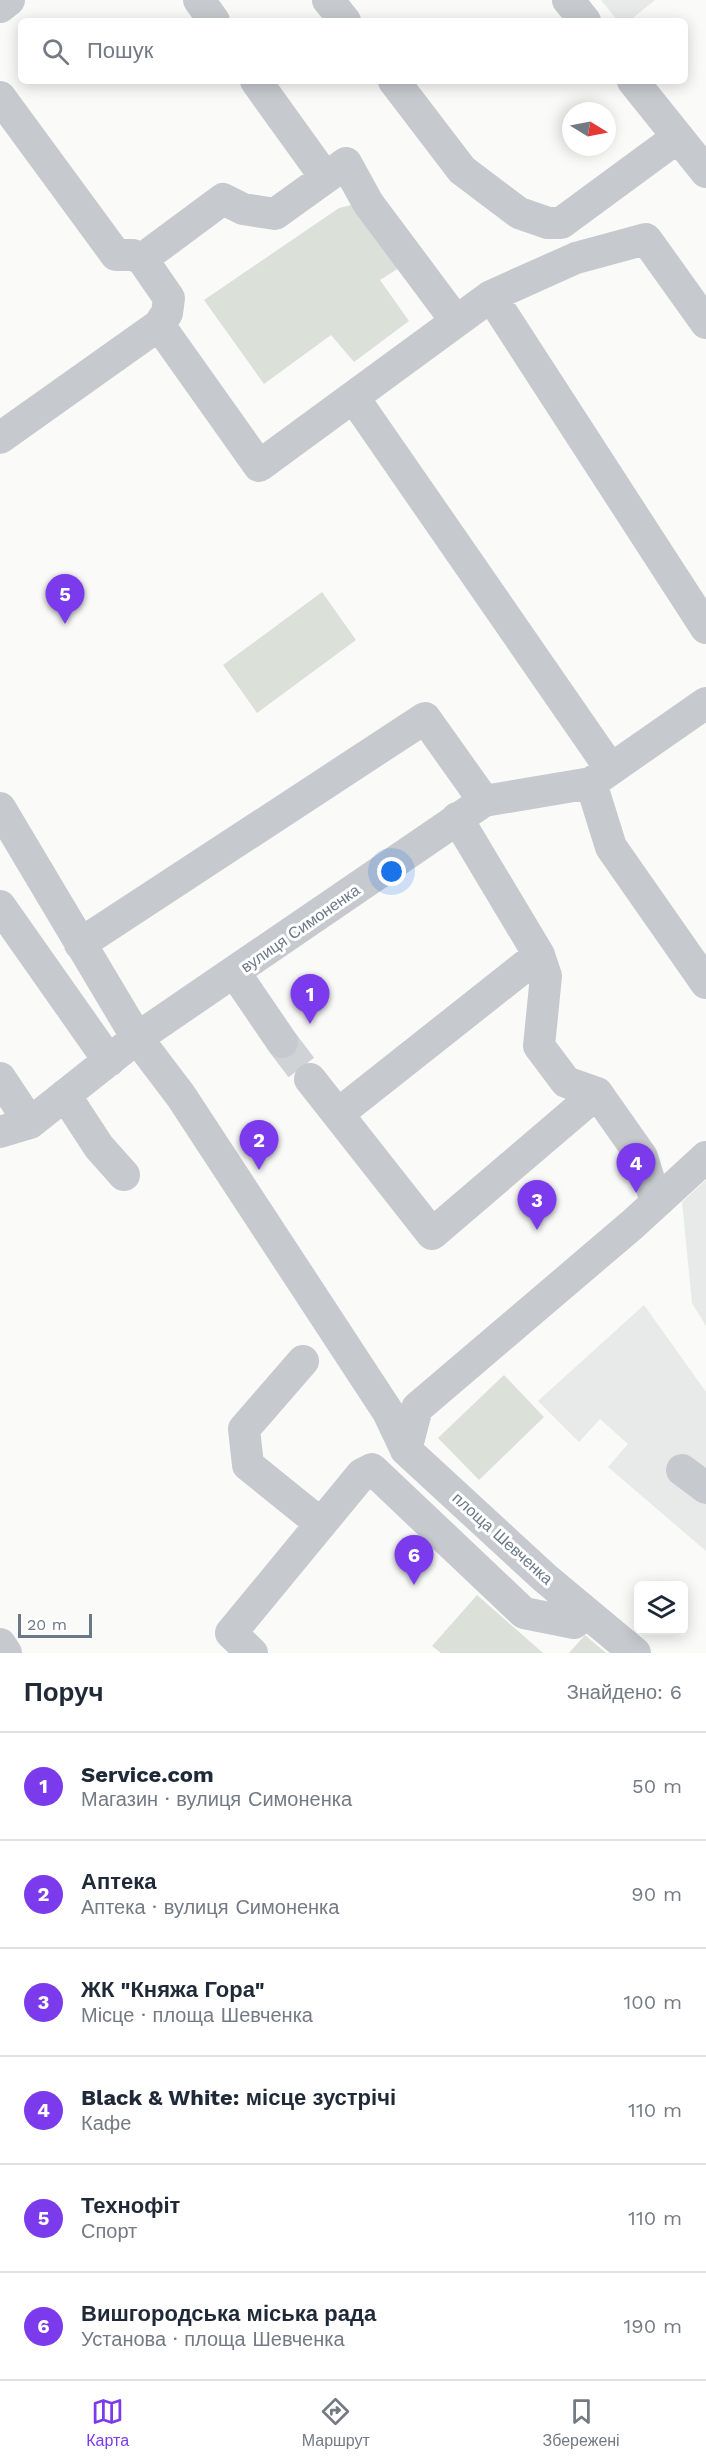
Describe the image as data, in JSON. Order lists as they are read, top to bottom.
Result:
{
  "streets": {
    "street": ["вулиця Симоненка", "площа Шевченка"]
  },
  "scale_bar": "20 m",
  "north": "right",
  "page": {
    "search": "Пошук",
    "pins": [
      "5",
      "1",
      "2",
      "4",
      "3",
      "6"
    ],
    "scale": "20 m",
    "heading": ["Поруч", "Знайдено: 6"],
    "list": [
      {
        "mark": "1",
        "name": "Service.com",
        "note": "Магазин · вулиця Симоненка",
        "value": "50 m"
      },
      {
        "mark": "2",
        "name": "Аптека",
        "note": "Аптека · вулиця Симоненка",
        "value": "90 m"
      },
      {
        "mark": "3",
        "name": "ЖК \"Княжа Гора\"",
        "note": "Місце · площа Шевченка",
        "value": "100 m"
      },
      {
        "mark": "4",
        "name": "Black & White: місце зустрічі",
        "note": "Кафе",
        "value": "110 m"
      },
      {
        "mark": "5",
        "name": "Технофіт",
        "note": "Спорт",
        "value": "110 m"
      },
      {
        "mark": "6",
        "name": "Вишгородська міська рада",
        "note": "Установа · площа Шевченка",
        "value": "190 m"
      }
    ],
    "nav": ["Карта", "Маршрут", "Збережені"]
  }
}
